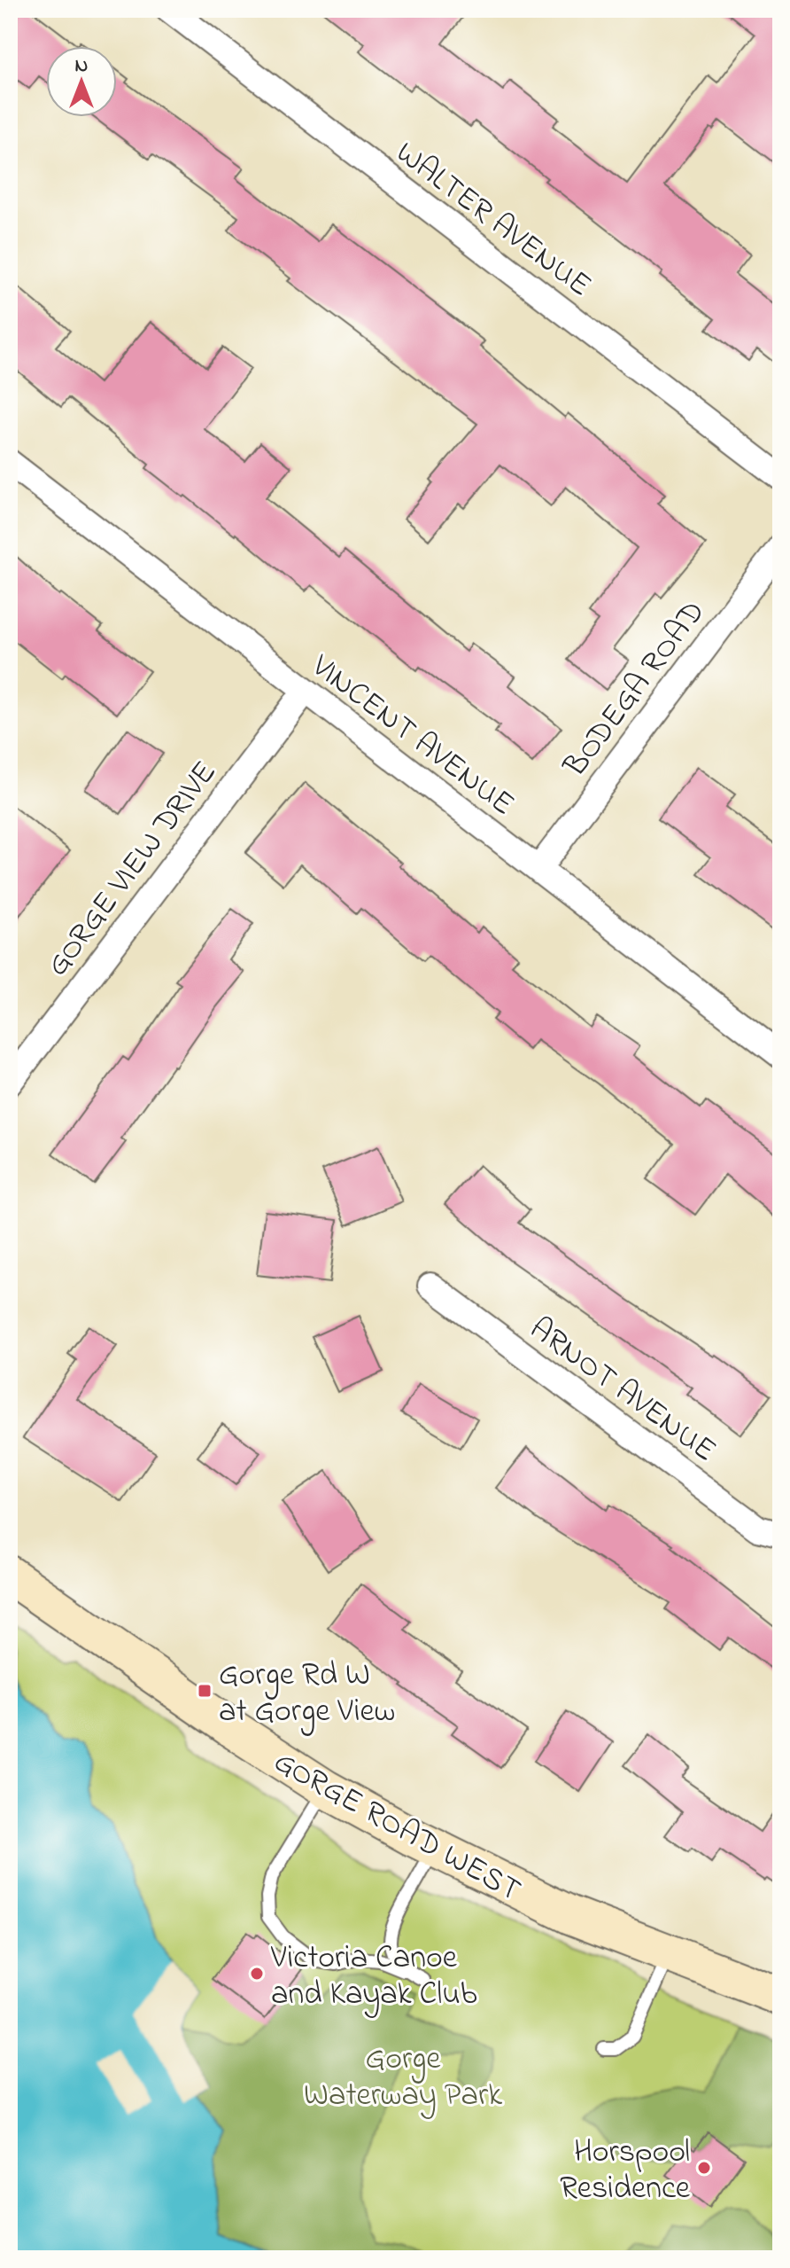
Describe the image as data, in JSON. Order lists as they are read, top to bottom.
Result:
{
  "streets": {
    "main road": ["GORGE ROAD WEST"],
    "street": [
      "WALTER AVENUE",
      "BODEGA ROAD",
      "VINCENT AVENUE",
      "GORGE VIEW DRIVE",
      "ARNOT AVENUE"
    ]
  },
  "crossings": [
    ["BODEGA ROAD", "VINCENT AVENUE"],
    ["VINCENT AVENUE", "GORGE VIEW DRIVE"]
  ],
  "parks": ["Gorge Waterway Park"],
  "places": {
    "transit": ["Gorge Rd W at Gorge View"],
    "other": ["Victoria Canoe and Kayak Club", "Horspool Residence"]
  },
  "north": "top"
}
